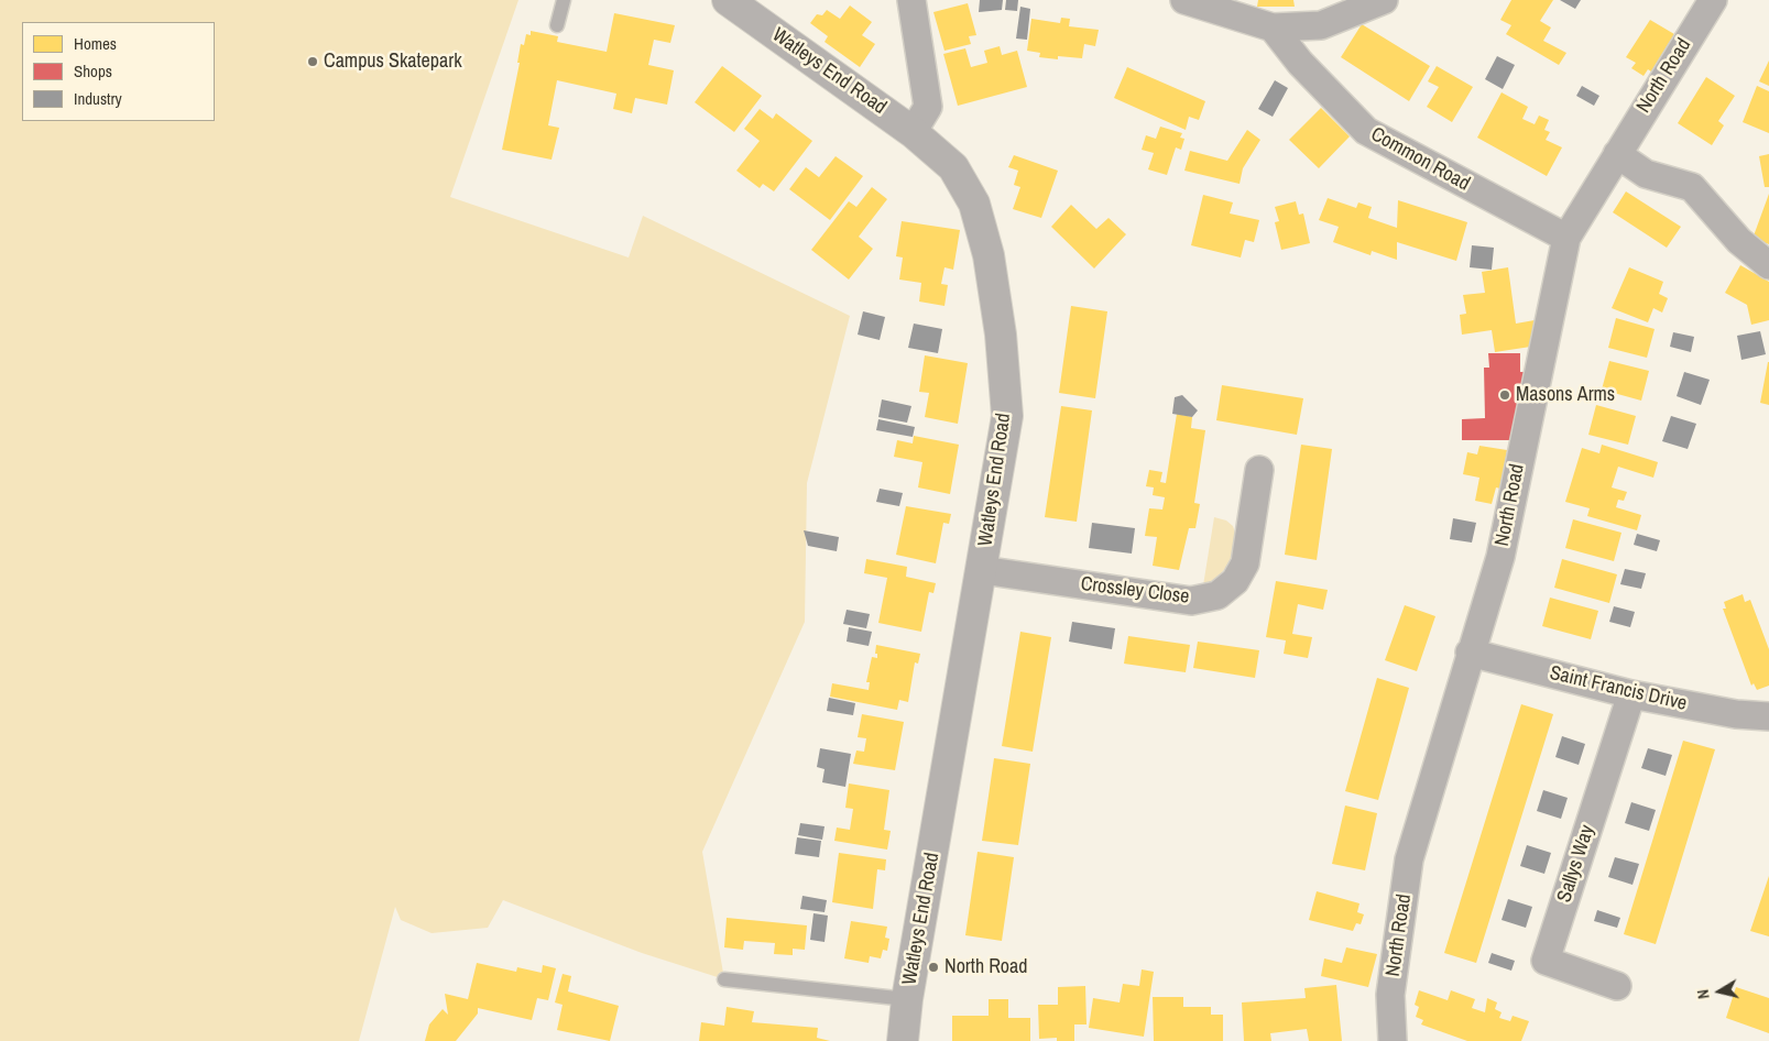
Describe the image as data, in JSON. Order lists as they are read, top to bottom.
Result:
{
  "streets": {
    "street": [
      "Watleys End Road",
      "North Road",
      "Common Road",
      "Crossley Close",
      "Saint Francis Drive",
      "Sallys Way"
    ]
  },
  "crossings": [
    ["Watleys End Road", "Crossley Close"],
    ["North Road", "Common Road"],
    ["North Road", "Saint Francis Drive"],
    ["Saint Francis Drive", "Sallys Way"]
  ],
  "places": ["Campus Skatepark", "Masons Arms", "North Road"],
  "legend": ["Homes", "Shops", "Industry"],
  "north": "left"
}
